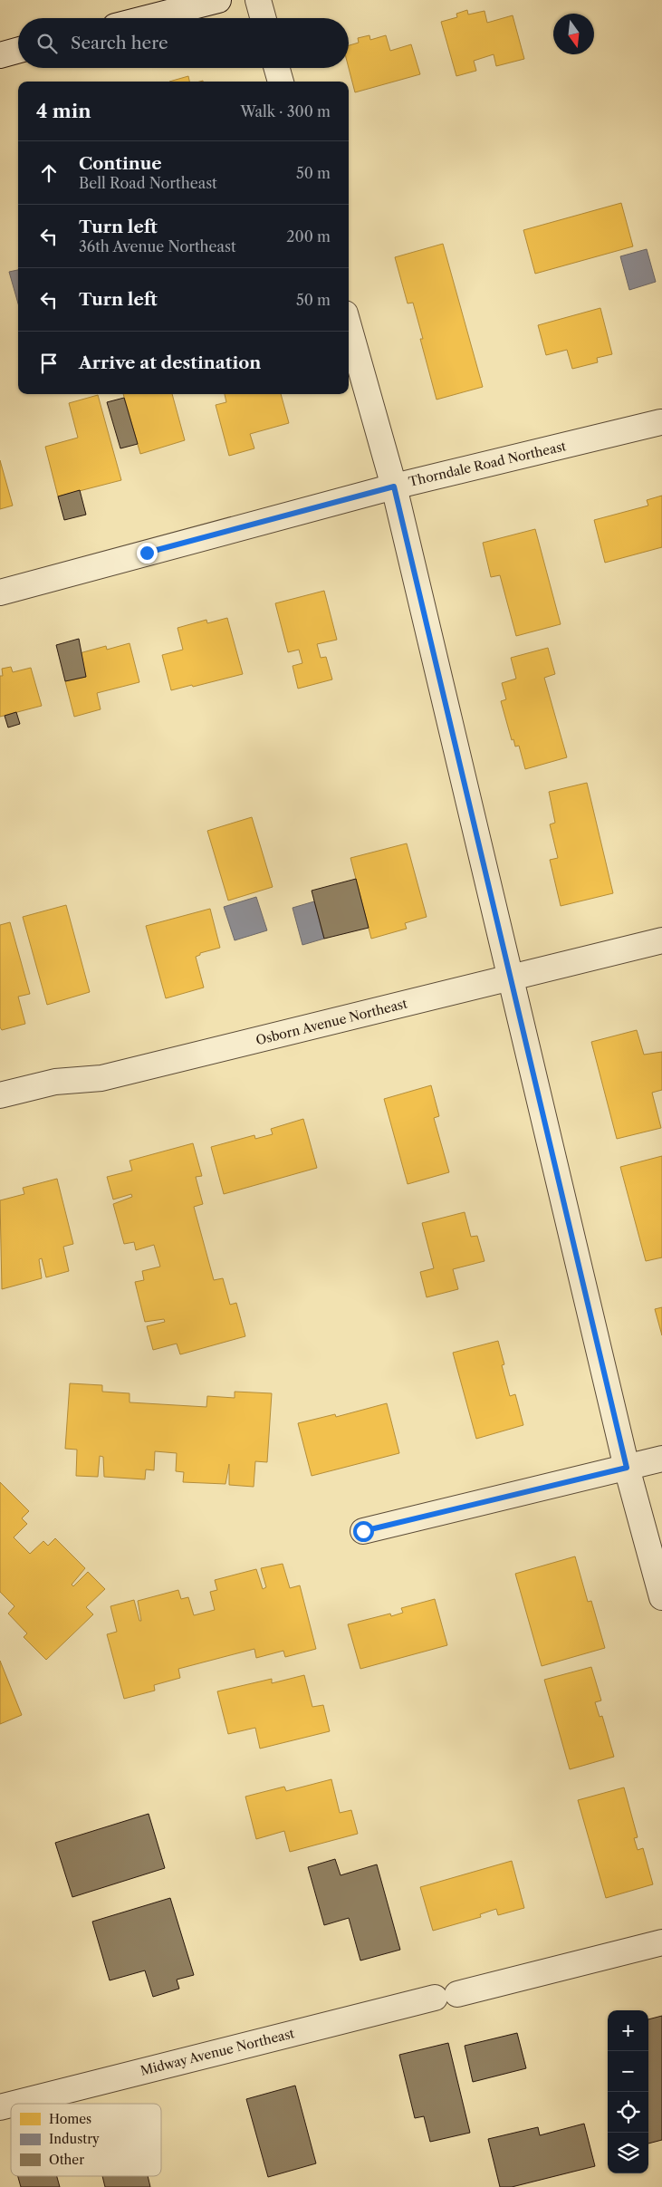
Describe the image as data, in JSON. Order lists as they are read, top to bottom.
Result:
{
  "streets": {
    "street": ["Thorndale Road Northeast", "Osborn Avenue Northeast", "Midway Avenue Northeast"]
  },
  "legend": ["Homes", "Industry", "Other"],
  "north": "bottom",
  "page": {
    "search": "Search here",
    "heading": ["4 min", "Walk · 300 m"],
    "list": [
      ["Continue", "Bell Road Northeast", "50 m"],
      ["Turn left", "36th Avenue Northeast", "200 m"],
      ["Turn left", "50 m"],
      "Arrive at destination"
    ],
    "map_buttons": ["+", "−"]
  }
}
